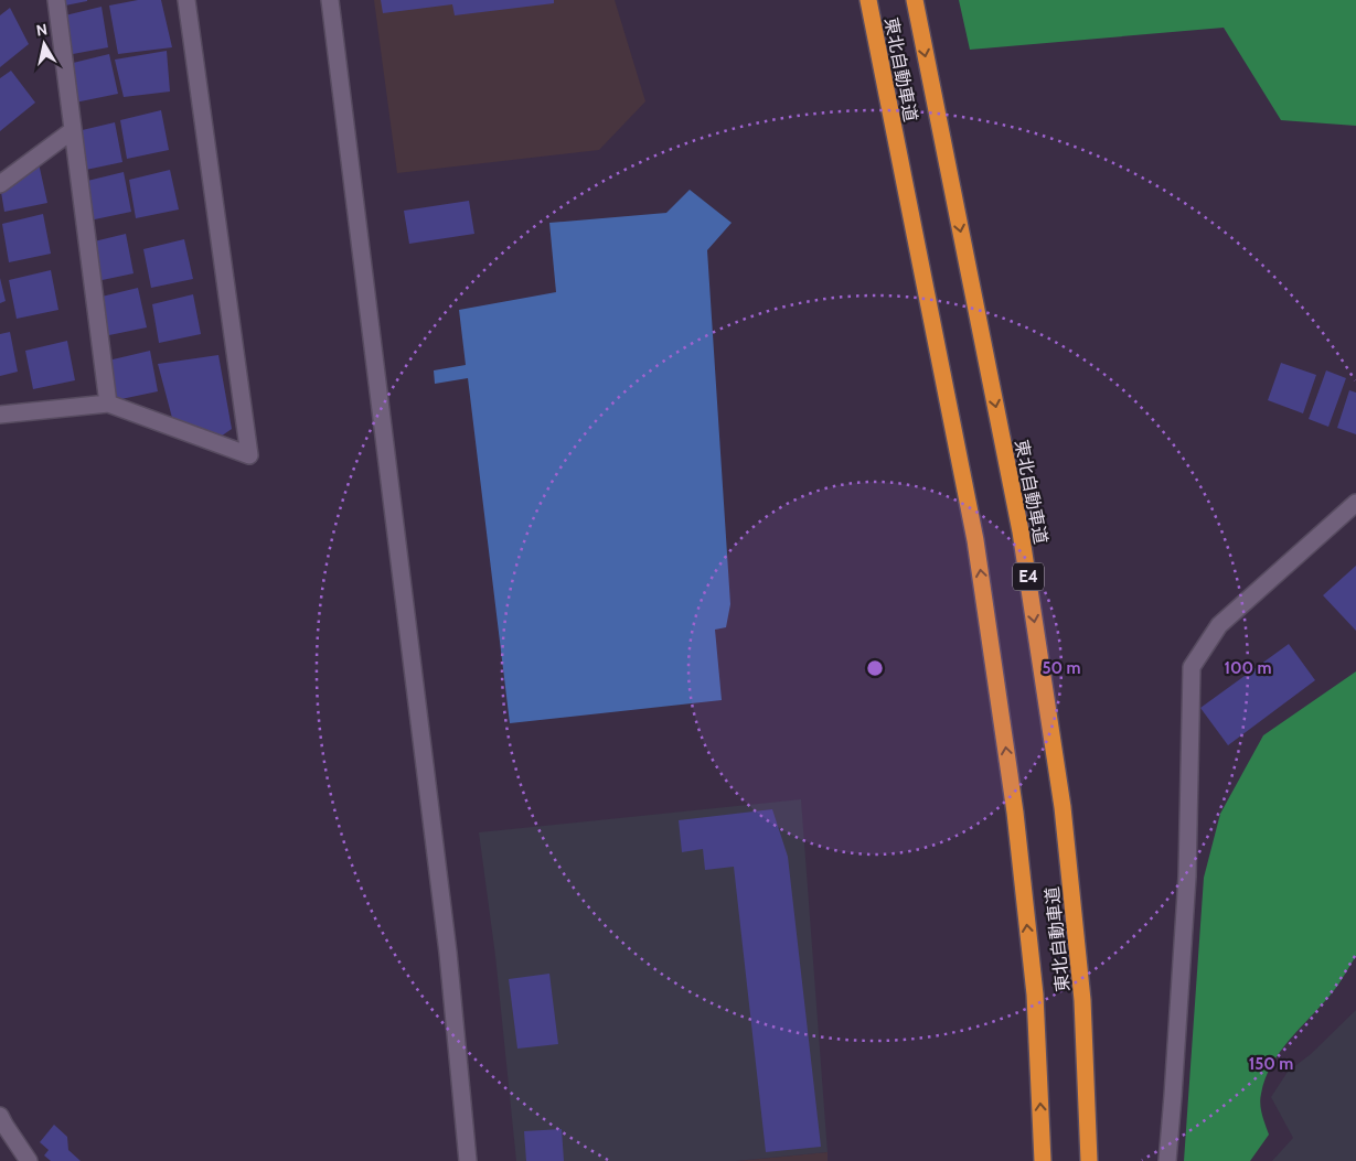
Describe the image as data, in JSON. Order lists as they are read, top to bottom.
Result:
{
  "streets": {
    "highway": ["東北自動車道", "E4"]
  },
  "north": "top",
  "rings": ["50 m", "100 m", "150 m"]
}
